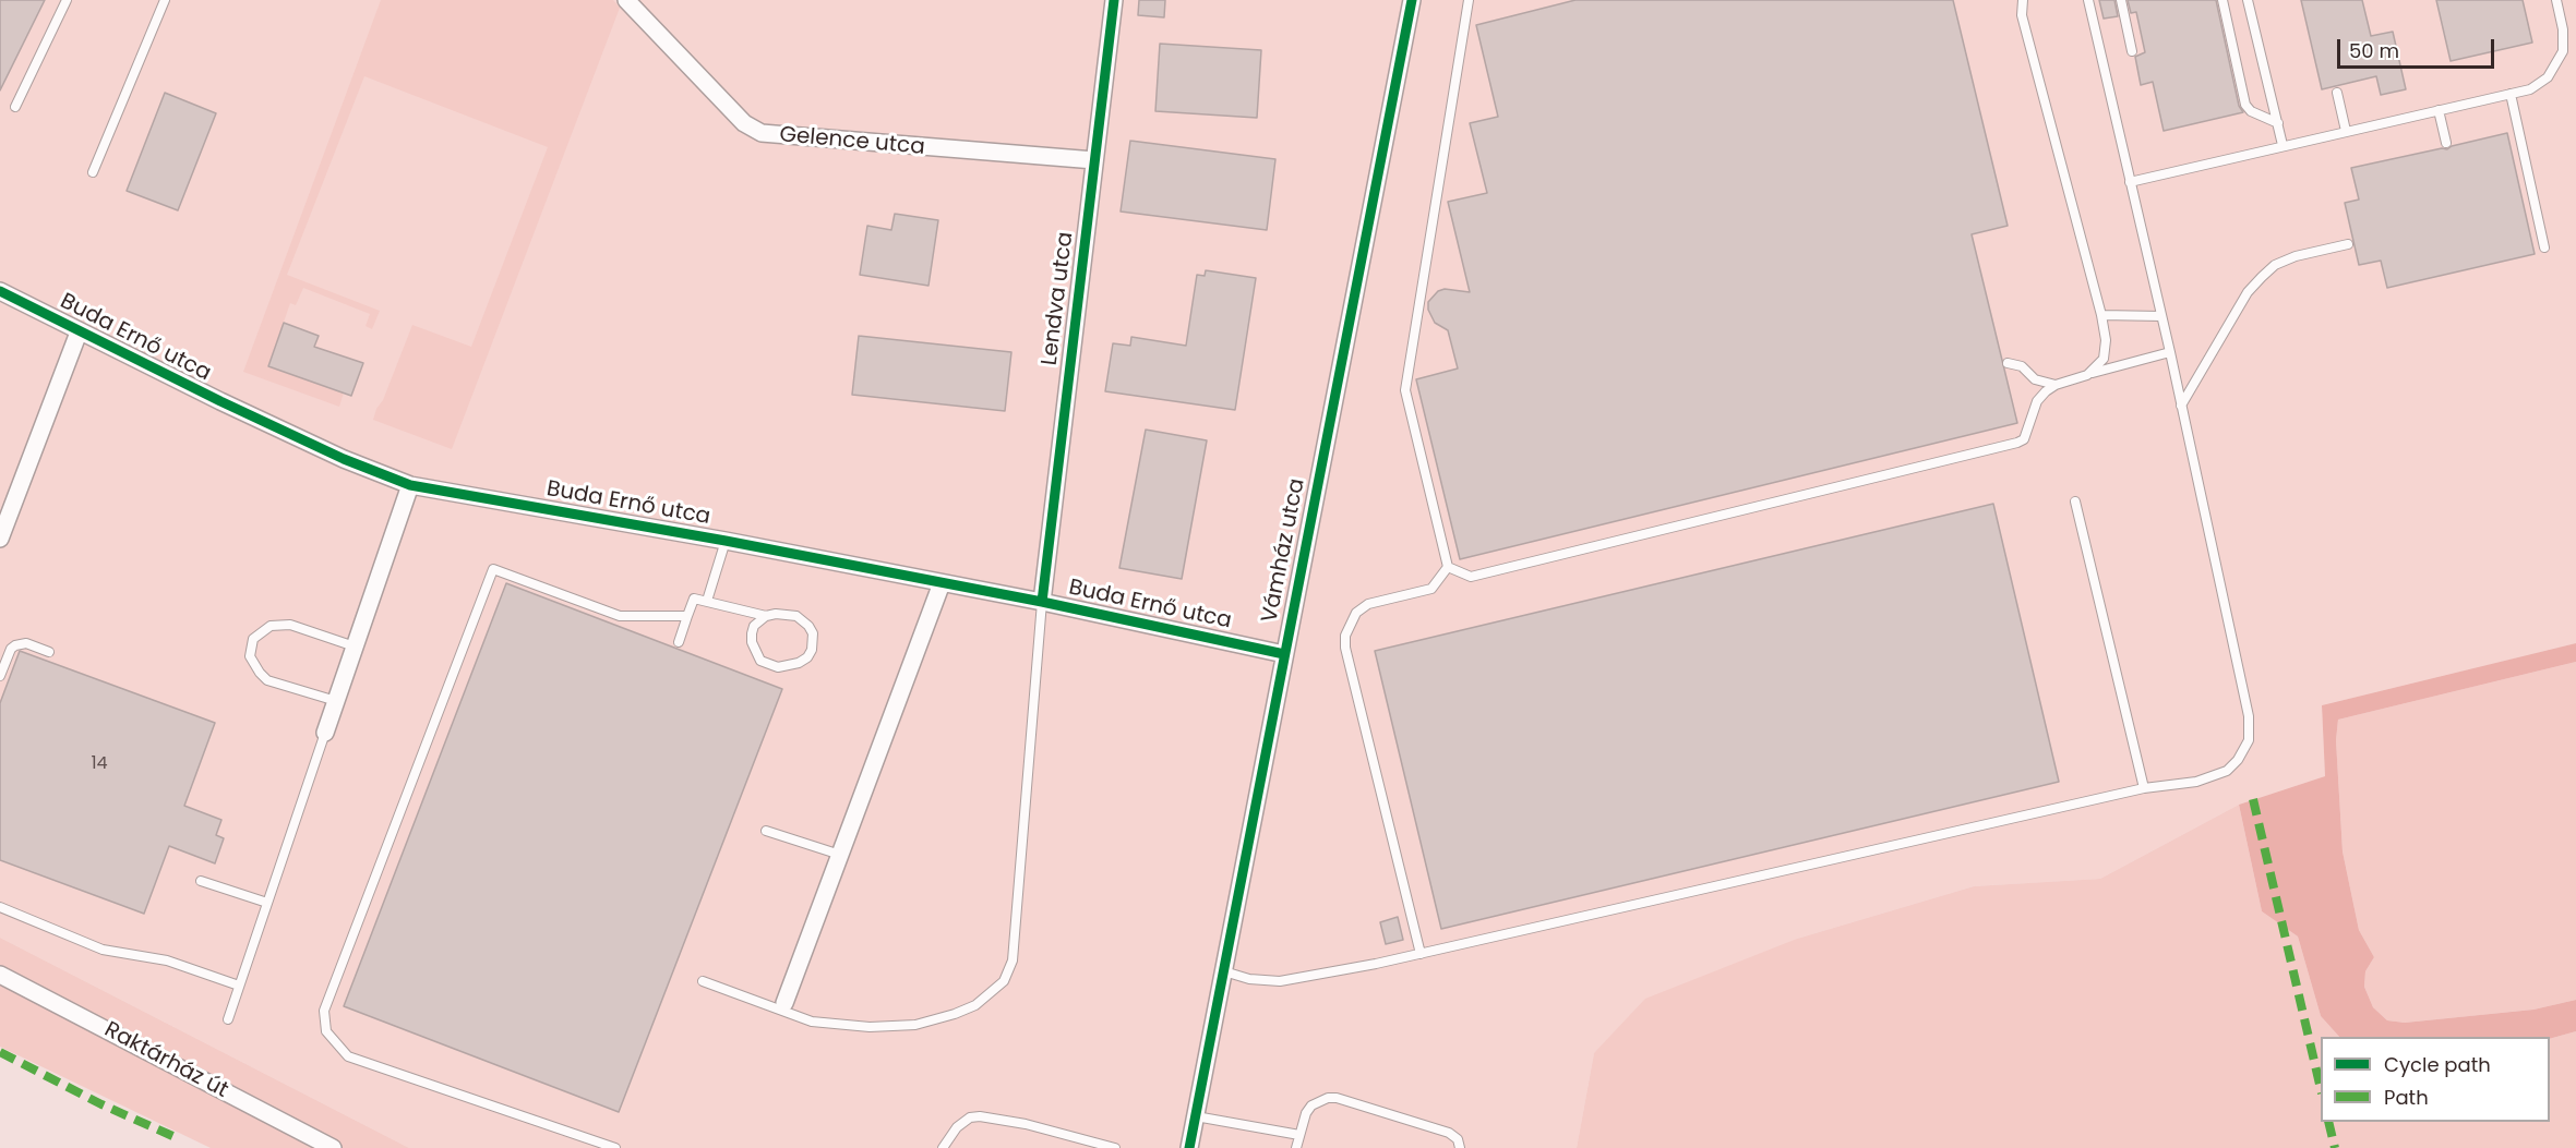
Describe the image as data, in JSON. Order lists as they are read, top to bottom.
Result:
{
  "streets": {
    "street": [
      "Gelence utca",
      "Lendva utca",
      "Buda Ernő utca",
      "Vámház utca",
      "Raktárház út"
    ]
  },
  "crossings": [
    ["Gelence utca", "Lendva utca"],
    ["Lendva utca", "Buda Ernő utca"],
    ["Buda Ernő utca", "Vámház utca"]
  ],
  "house_numbers": ["14"],
  "legend": ["Cycle path", "Path"],
  "scale_bar": "50 m"
}
